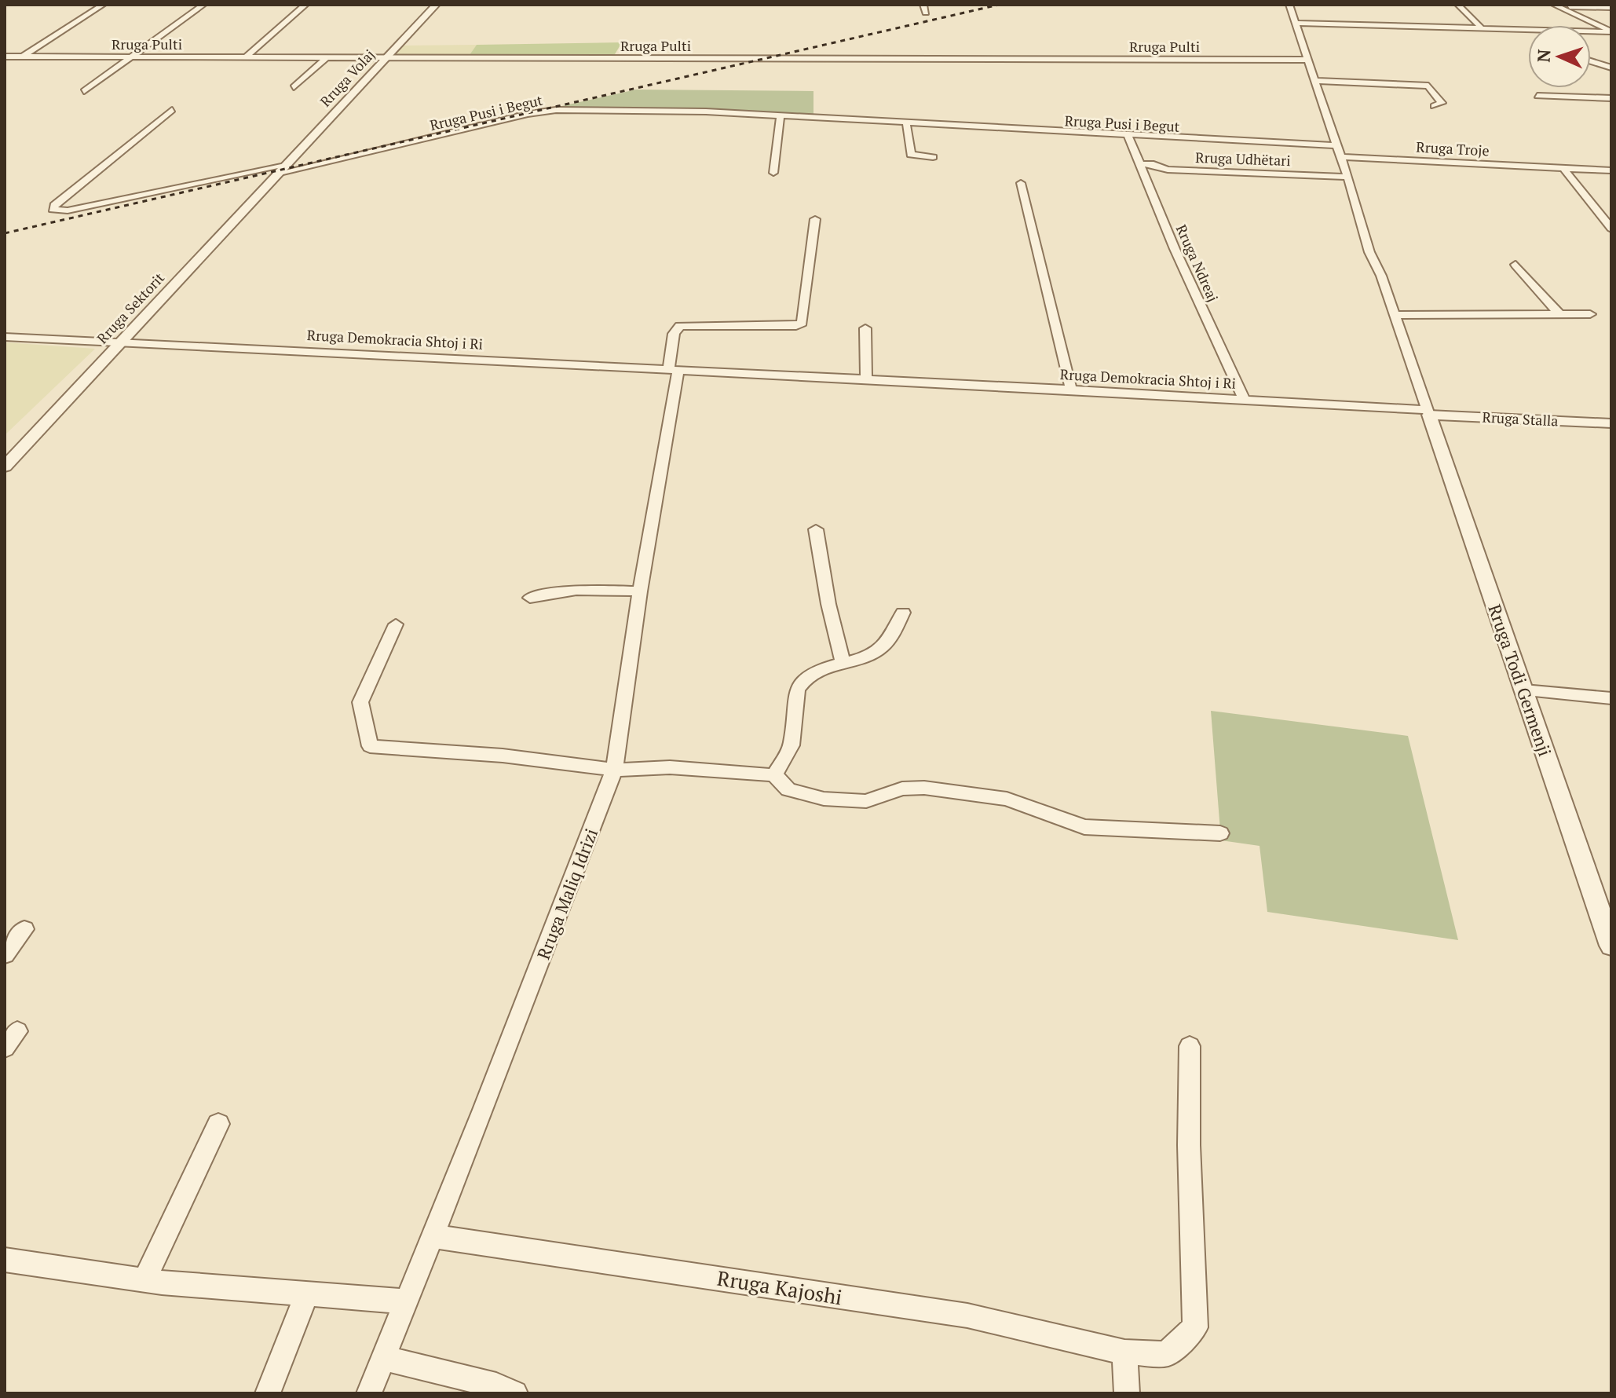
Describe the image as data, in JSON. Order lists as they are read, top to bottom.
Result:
{
  "streets": {
    "street": [
      "Rruga Pulti",
      "Rruga Volaj",
      "Rruga Pusi i Begut",
      "Rruga Troje",
      "Rruga Udhëtari",
      "Rruga Ndreaj",
      "Rruga Sektorit",
      "Rruga Demokracia Shtoj i Ri",
      "Rruga Stalla",
      "Rruga Todi Germenji",
      "Rruga Maliq Idrizi",
      "Rruga Kajoshi"
    ]
  },
  "crossings": [
    ["Rruga Pulti", "Rruga Volaj"],
    ["Rruga Volaj", "Rruga Pusi i Begut"],
    ["Rruga Volaj", "Rruga Sektorit"],
    ["Rruga Pusi i Begut", "Rruga Ndreaj"],
    ["Rruga Pusi i Begut", "Rruga Sektorit"],
    ["Rruga Udhëtari", "Rruga Ndreaj"],
    ["Rruga Ndreaj", "Rruga Demokracia Shtoj i Ri"],
    ["Rruga Sektorit", "Rruga Demokracia Shtoj i Ri"],
    ["Rruga Demokracia Shtoj i Ri", "Rruga Stalla"],
    ["Rruga Demokracia Shtoj i Ri", "Rruga Todi Germenji"],
    ["Rruga Demokracia Shtoj i Ri", "Rruga Maliq Idrizi"],
    ["Rruga Stalla", "Rruga Todi Germenji"],
    ["Rruga Maliq Idrizi", "Rruga Kajoshi"]
  ],
  "north": "left"
}
